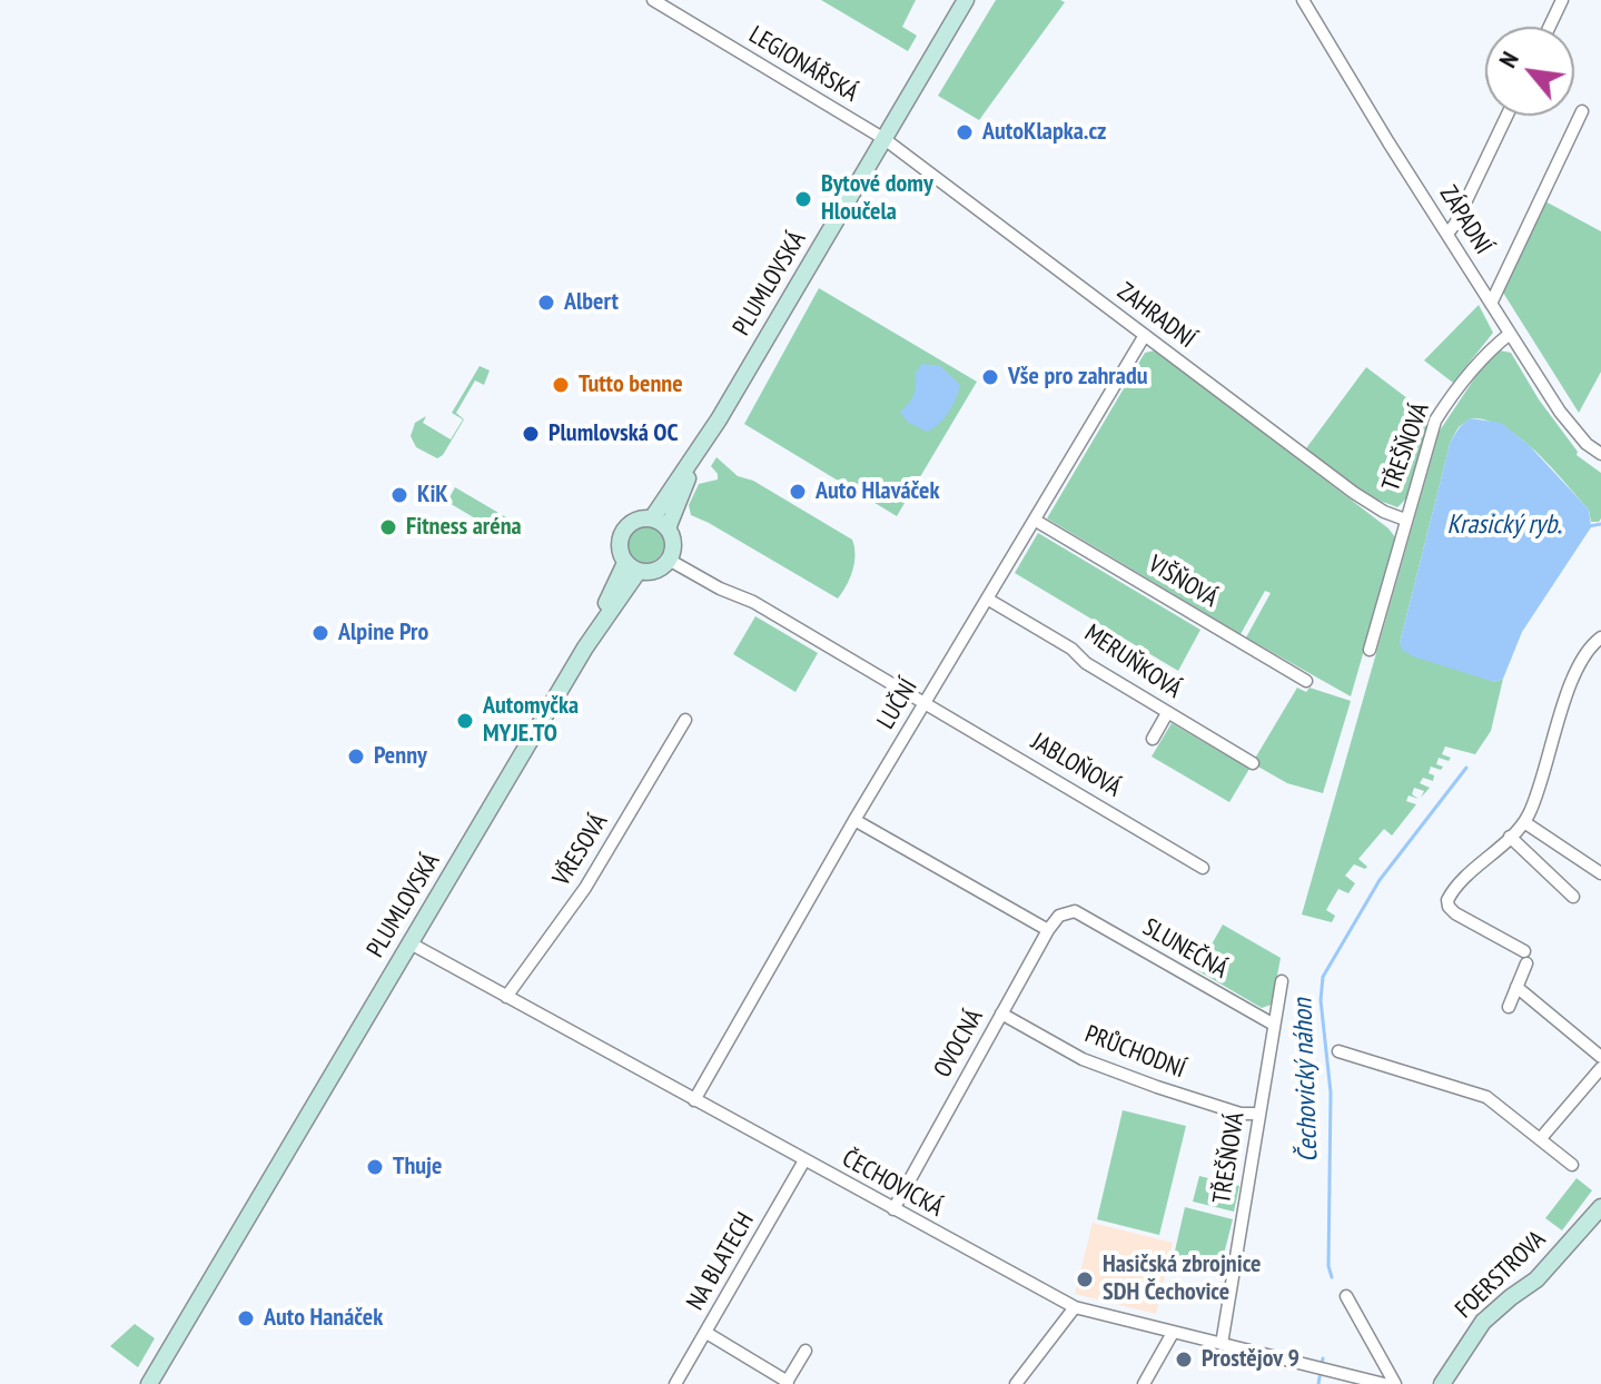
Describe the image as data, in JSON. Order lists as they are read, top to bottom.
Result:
{
  "streets": {
    "main road": ["PLUMLOVSKÁ", "FOERSTROVA"],
    "street": [
      "LEGIONÁŘSKÁ",
      "ZÁPADNÍ",
      "ZAHRADNÍ",
      "TŘEŠŇOVÁ",
      "VIŠŇOVÁ",
      "MERUŇKOVÁ",
      "LUČNÍ",
      "JABLOŇOVÁ",
      "VŘESOVÁ",
      "SLUNEČNÁ",
      "OVOCNÁ",
      "PRŮCHODNÍ",
      "ČECHOVICKÁ",
      "NA BLATECH"
    ]
  },
  "crossings": [
    ["LEGIONÁŘSKÁ", "PLUMLOVSKÁ"],
    ["LEGIONÁŘSKÁ", "ZAHRADNÍ"],
    ["ZÁPADNÍ", "TŘEŠŇOVÁ"],
    ["PLUMLOVSKÁ", "ZAHRADNÍ"],
    ["PLUMLOVSKÁ", "ČECHOVICKÁ"],
    ["ZAHRADNÍ", "TŘEŠŇOVÁ"],
    ["ZAHRADNÍ", "LUČNÍ"],
    ["TŘEŠŇOVÁ", "SLUNEČNÁ"],
    ["TŘEŠŇOVÁ", "PRŮCHODNÍ"],
    ["TŘEŠŇOVÁ", "ČECHOVICKÁ"],
    ["VIŠŇOVÁ", "LUČNÍ"],
    ["MERUŇKOVÁ", "LUČNÍ"],
    ["LUČNÍ", "JABLOŇOVÁ"],
    ["LUČNÍ", "ČECHOVICKÁ"],
    ["VŘESOVÁ", "ČECHOVICKÁ"],
    ["SLUNEČNÁ", "OVOCNÁ"],
    ["OVOCNÁ", "PRŮCHODNÍ"],
    ["OVOCNÁ", "ČECHOVICKÁ"],
    ["ČECHOVICKÁ", "NA BLATECH"]
  ],
  "water": ["Krasický ryb.", "Čechovický náhon"],
  "places": [
    "AutoKlapka.cz",
    "Bytové domy Hloučela",
    "Albert",
    "Vše pro zahradu",
    "Tutto benne",
    "Plumlovská OC",
    "Auto Hlaváček",
    "KiK",
    "Fitness aréna",
    "Alpine Pro",
    "Automyčka MYJE.TO",
    "Penny",
    "Thuje",
    "Hasičská zbrojnice SDH Čechovice",
    "Auto Hanáček",
    "Prostějov 9"
  ],
  "north": "top left"
}
